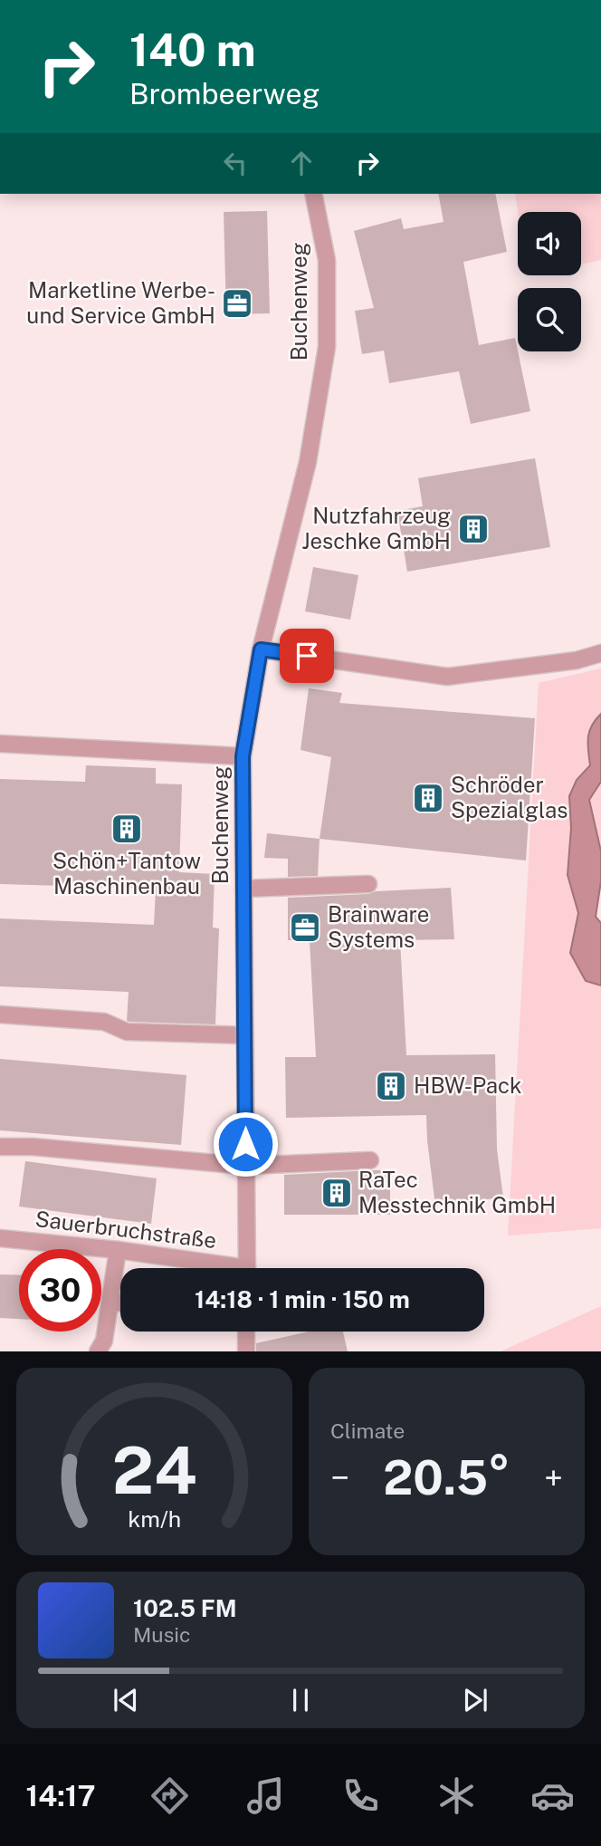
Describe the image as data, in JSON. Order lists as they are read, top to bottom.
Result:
{
  "streets": {
    "street": ["Buchenweg", "Sauerbruchstraße"]
  },
  "places": {
    "office": ["Marketline Werbe- und Service GmbH", "Brainware Systems"],
    "building": [
      "Nutzfahrzeug Jeschke GmbH",
      "Schröder Spezialglas",
      "Schön+Tantow Maschinenbau",
      "HBW-Pack",
      "RaTec Messtechnik GmbH"
    ]
  },
  "page": {
    "turn": ["140 m", "Brombeerweg"],
    "limit": "30",
    "trip": "14:18 · 1 min · 150 m",
    "tile": "Climate",
    "heat": ["−", "20.5°", "+"],
    "song": ["102.5 FM", "Music"],
    "tabs": "14:17",
    "gauge": ["24", "km/h"]
  }
}
